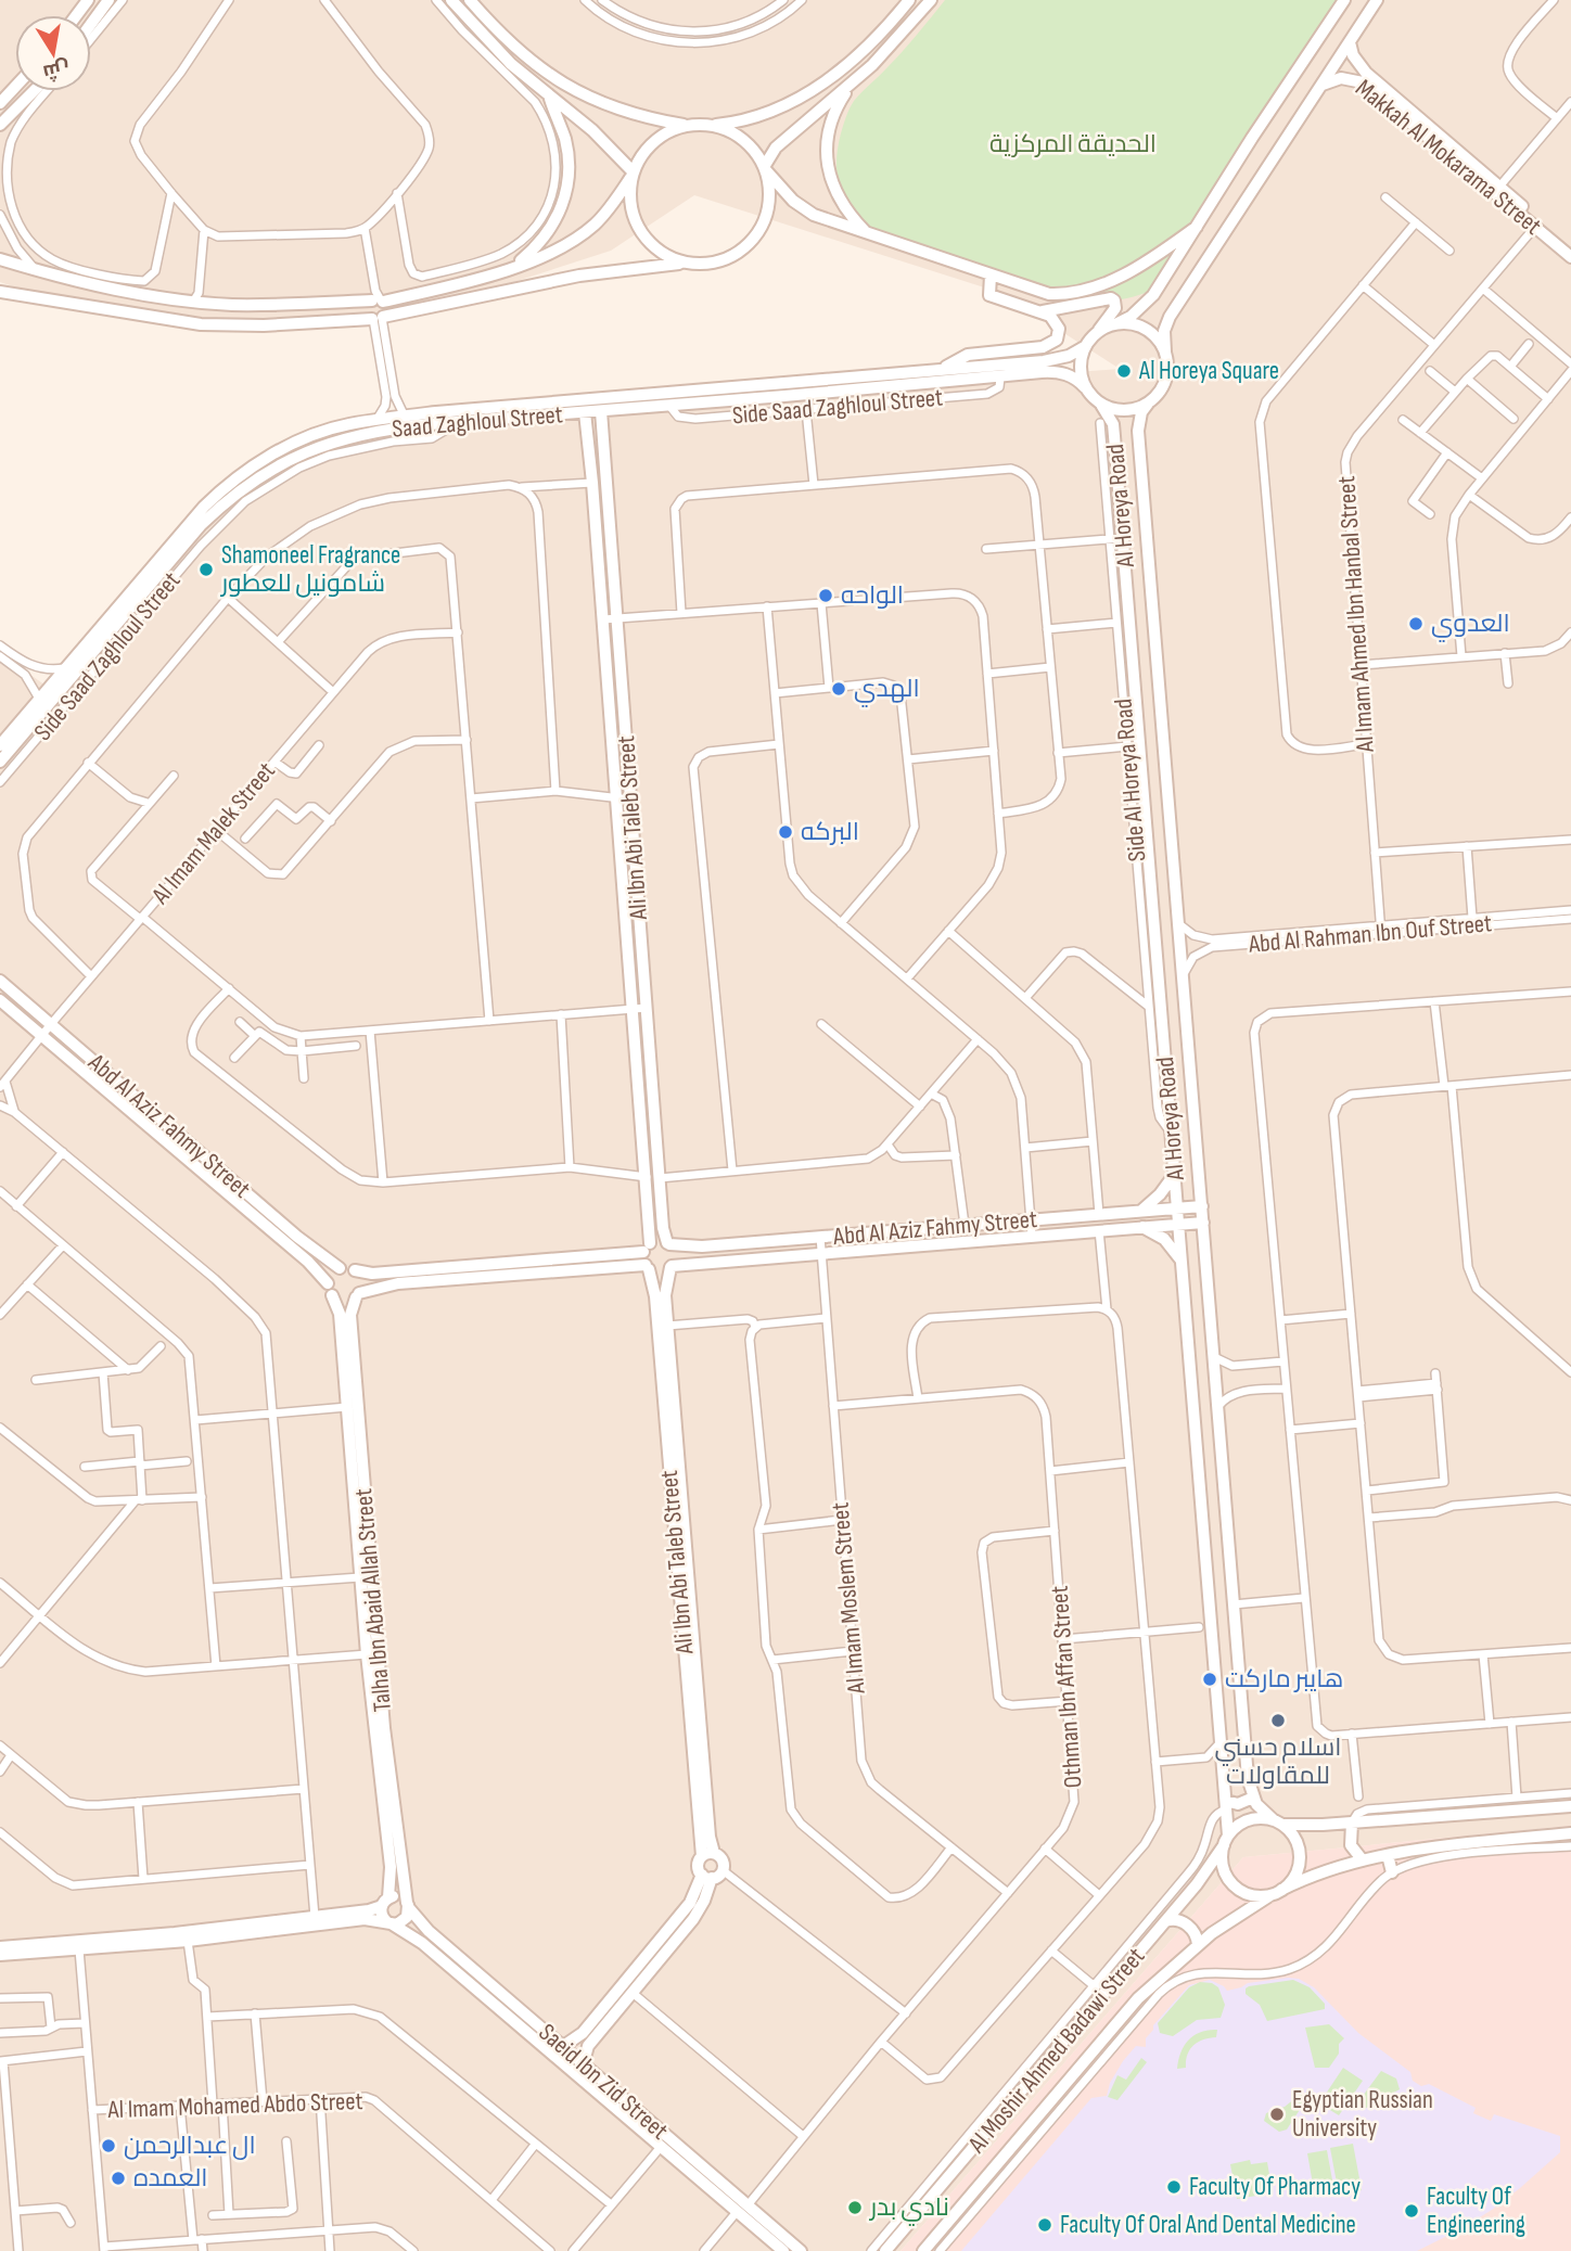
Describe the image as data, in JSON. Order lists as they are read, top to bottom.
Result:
{
  "streets": {
    "street": [
      "Makkah Al Mokarama Street",
      "Side Saad Zaghloul Street",
      "Saad Zaghloul Street",
      "Al Horeya Road",
      "Al Imam Ahmed Ibn Hanbal Street",
      "Side Al Horeya Road",
      "Ali Ibn Abi Taleb Street",
      "Al Imam Malek Street",
      "Abd Al Rahman Ibn Ouf Street",
      "Abd Al Aziz Fahmy Street",
      "Al Imam Moslem Street",
      "Talha Ibn Abaid Allah Street",
      "Othman Ibn Affan Street",
      "Al Moshir Ahmed Badawi Street",
      "Saeid Ibn Zid Street",
      "Al Imam Mohamed Abdo Street"
    ]
  },
  "crossings": [
    ["Makkah Al Mokarama Street", "Al Imam Ahmed Ibn Hanbal Street"],
    ["Side Saad Zaghloul Street", "Saad Zaghloul Street"],
    ["Saad Zaghloul Street", "Al Horeya Road"],
    ["Saad Zaghloul Street", "Ali Ibn Abi Taleb Street"],
    ["Al Horeya Road", "Side Al Horeya Road"],
    ["Al Horeya Road", "Abd Al Rahman Ibn Ouf Street"],
    ["Al Horeya Road", "Abd Al Aziz Fahmy Street"],
    ["Al Horeya Road", "Al Moshir Ahmed Badawi Street"],
    ["Al Imam Ahmed Ibn Hanbal Street", "Abd Al Rahman Ibn Ouf Street"],
    ["Ali Ibn Abi Taleb Street", "Abd Al Aziz Fahmy Street"],
    ["Al Imam Malek Street", "Abd Al Aziz Fahmy Street"],
    ["Abd Al Aziz Fahmy Street", "Al Imam Moslem Street"],
    ["Abd Al Aziz Fahmy Street", "Talha Ibn Abaid Allah Street"],
    ["Al Imam Moslem Street", "Othman Ibn Affan Street"],
    ["Talha Ibn Abaid Allah Street", "Saeid Ibn Zid Street"],
    ["Othman Ibn Affan Street", "Saeid Ibn Zid Street"]
  ],
  "parks": ["الحديقة المركزية"],
  "places": [
    "Al Horeya Square",
    "Shamoneel Fragrance شامونيل للعطور",
    "الواحه",
    "العدوي",
    "الهدي",
    "البركه",
    "هايبر ماركت",
    "اسلام حسني للمقاولات",
    "Egyptian Russian University",
    "ال عبدالرحمن",
    "العمده",
    "Faculty Of Pharmacy",
    "نادي بدر",
    "Faculty Of Engineering",
    "Faculty Of Oral And Dental Medicine"
  ],
  "north": "bottom"
}
